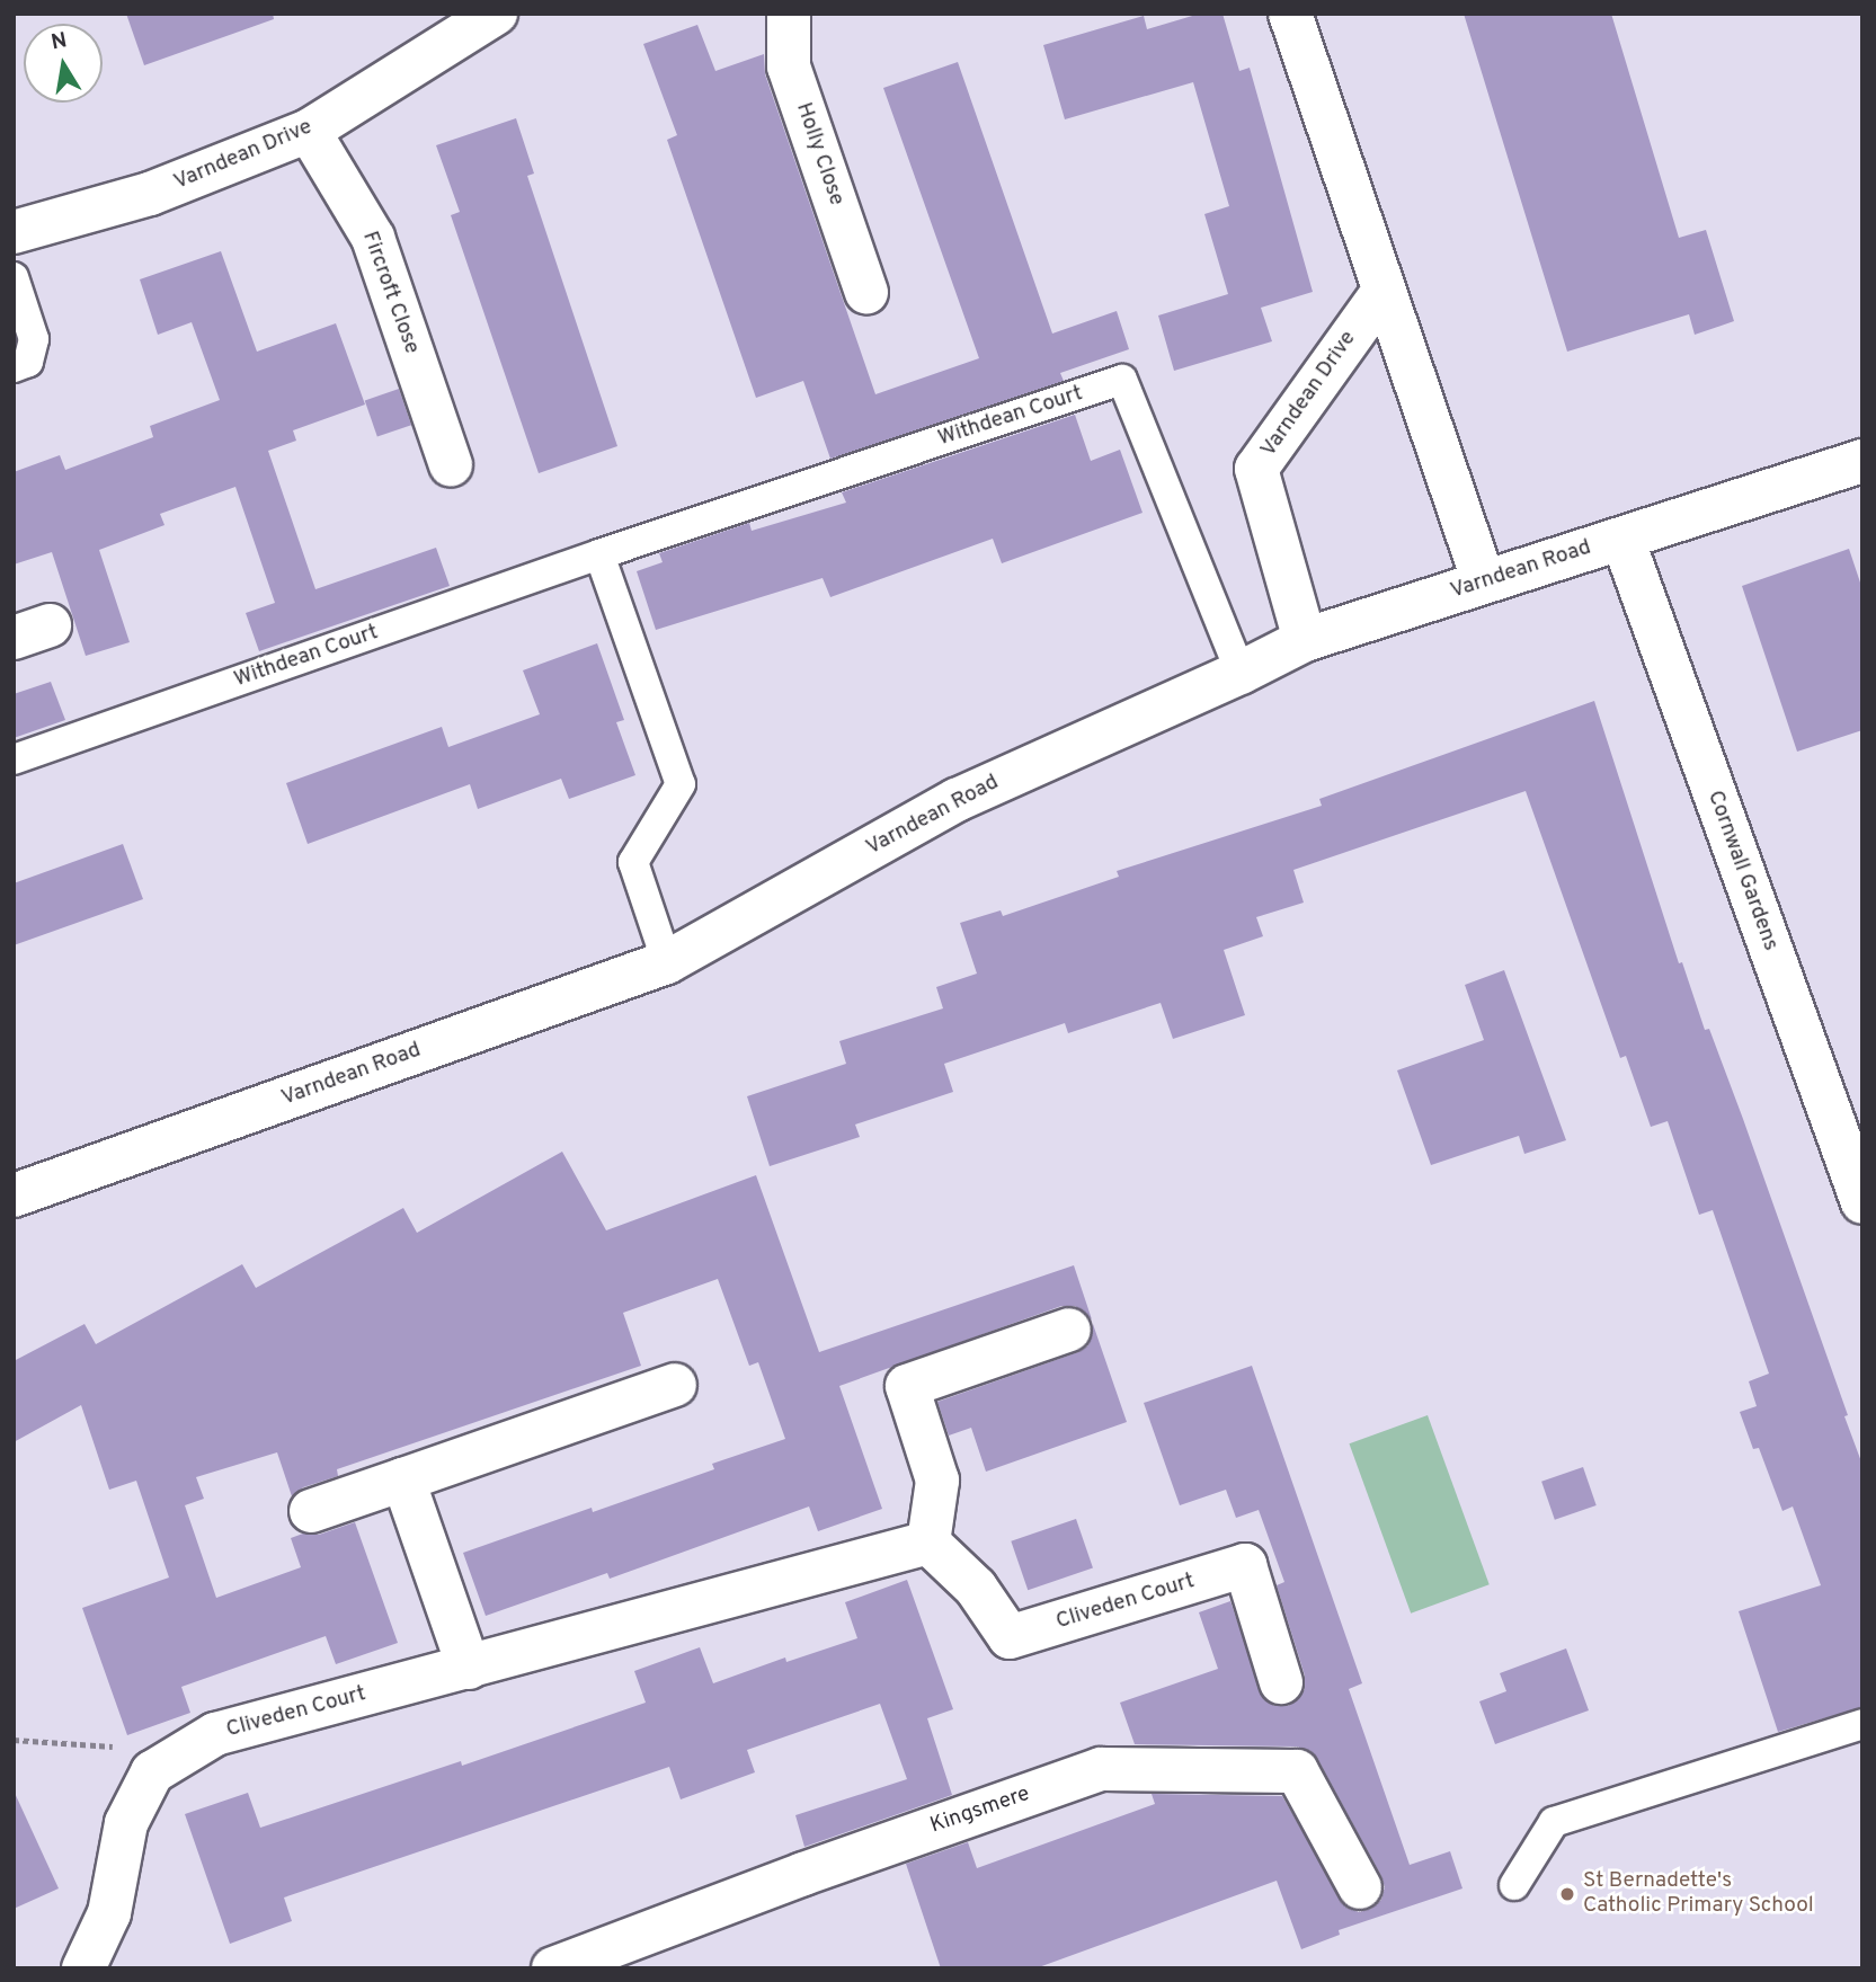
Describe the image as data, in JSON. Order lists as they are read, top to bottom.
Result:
{
  "streets": {
    "street": [
      "Holly Close",
      "Varndean Drive",
      "Fircroft Close",
      "Varndean Road",
      "Cornwall Gardens",
      "Cliveden Court",
      "Kingsmere"
    ],
    "lane": ["Withdean Court"]
  },
  "crossings": [
    ["Varndean Drive", "Fircroft Close"],
    ["Varndean Drive", "Varndean Road"],
    ["Withdean Court", "Varndean Road"],
    ["Varndean Road", "Cornwall Gardens"]
  ],
  "places": ["St Bernadette's Catholic Primary School"],
  "north": "top"
}
